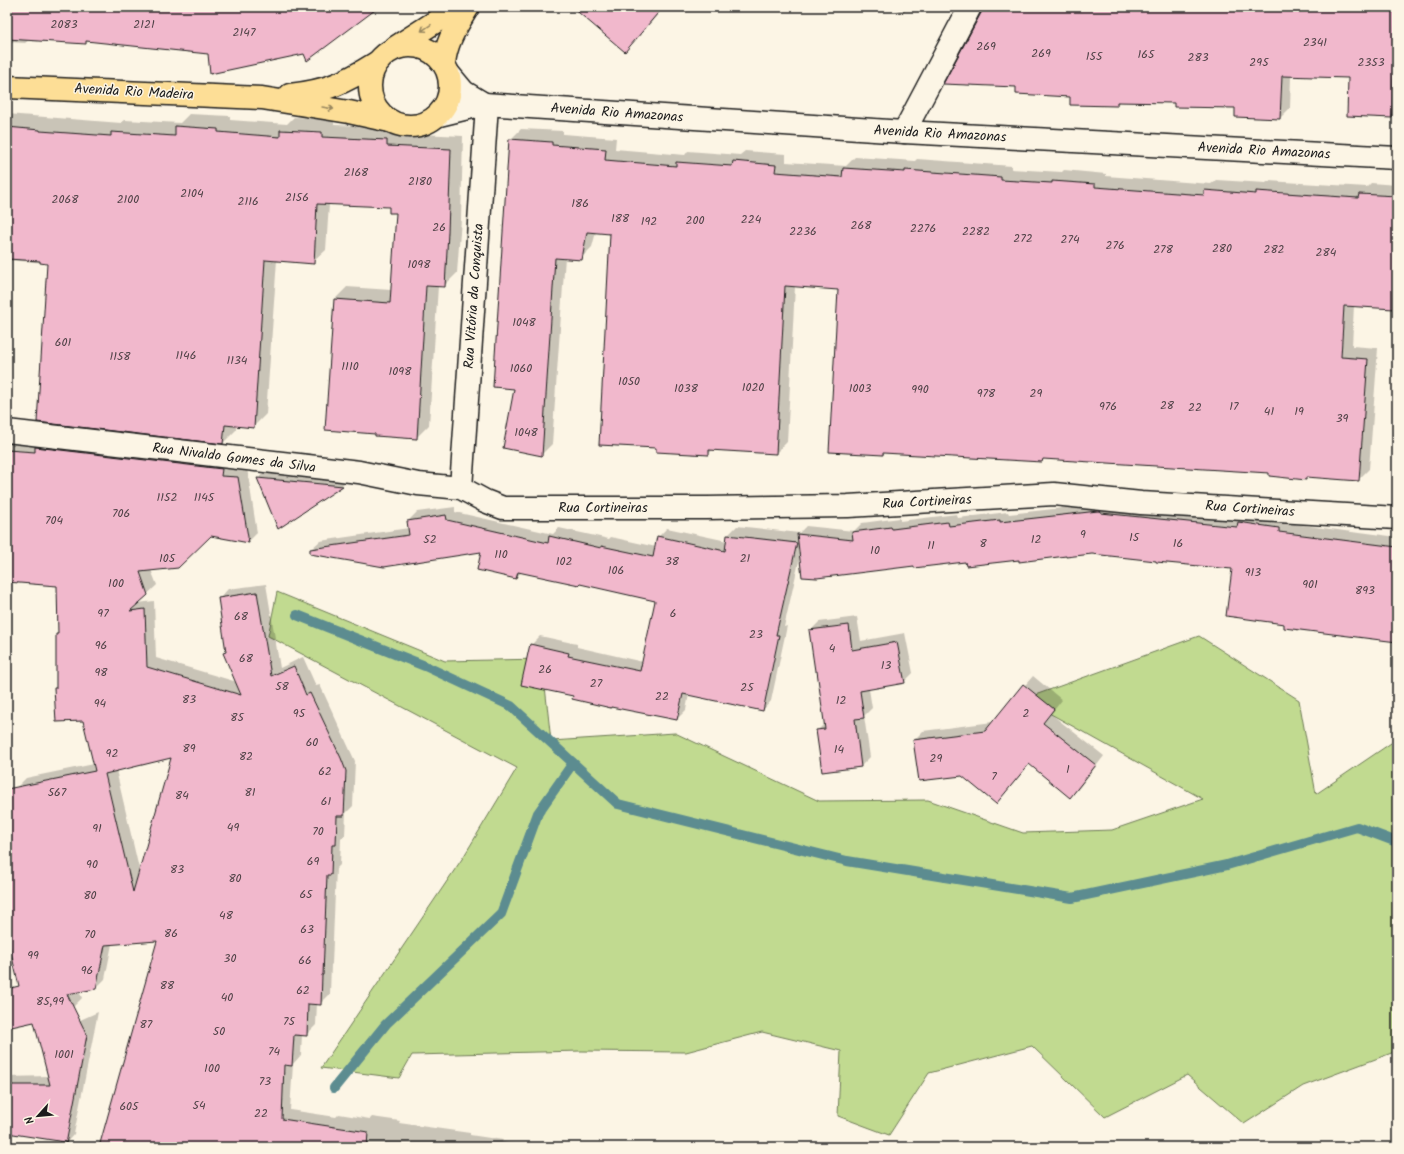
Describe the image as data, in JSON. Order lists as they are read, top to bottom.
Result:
{
  "streets": {
    "main road": ["Avenida Rio Madeira"],
    "street": [
      "Avenida Rio Amazonas",
      "Rua Vitória da Conquista",
      "Rua Nivaldo Gomes da Silva",
      "Rua Cortineiras"
    ]
  },
  "crossings": [
    ["Avenida Rio Madeira", "Avenida Rio Amazonas"],
    ["Avenida Rio Amazonas", "Rua Vitória da Conquista"],
    ["Rua Vitória da Conquista", "Rua Nivaldo Gomes da Silva"],
    ["Rua Vitória da Conquista", "Rua Cortineiras"],
    ["Rua Nivaldo Gomes da Silva", "Rua Cortineiras"]
  ],
  "house_numbers": [
    "2083",
    "2121",
    "2147",
    "2341",
    "269",
    "269",
    "165",
    "155",
    "283",
    "295",
    "2353",
    "2168",
    "2180",
    "2104",
    "2156",
    "2068",
    "2100",
    "2116",
    "186",
    "188",
    "224",
    "200",
    "192",
    "268",
    "26",
    "2276",
    "2236",
    "2282",
    "272",
    "274",
    "276",
    "280",
    "278",
    "282",
    "284",
    "1098",
    "1048",
    "601",
    "1146",
    "1158",
    "1134",
    "1110",
    "1060",
    "1098",
    "1050",
    "1020",
    "1038",
    "1003",
    "990",
    "978",
    "29",
    "28",
    "976",
    "17",
    "22",
    "41",
    "19",
    "39",
    "1048",
    "1152",
    "1145",
    "706",
    "704",
    "9",
    "15",
    "52",
    "12",
    "8",
    "16",
    "11",
    "10",
    "110",
    "105",
    "21",
    "102",
    "38",
    "106",
    "913",
    "100",
    "901",
    "893",
    "97",
    "6",
    "68",
    "23",
    "96",
    "4",
    "68",
    "13",
    "26",
    "98",
    "27",
    "58",
    "25",
    "22",
    "83",
    "12",
    "94",
    "95",
    "2",
    "85",
    "60",
    "89",
    "14",
    "92",
    "82",
    "29",
    "1",
    "62",
    "7",
    "567",
    "81",
    "84",
    "61",
    "49",
    "91",
    "70",
    "69",
    "90",
    "83",
    "80",
    "65",
    "80",
    "48",
    "63",
    "86",
    "70",
    "99",
    "30",
    "66",
    "96",
    "88",
    "62",
    "40",
    "85,99",
    "75",
    "87",
    "50",
    "74",
    "1001",
    "100",
    "73",
    "54",
    "605",
    "22"
  ],
  "north": "bottom left"
}
